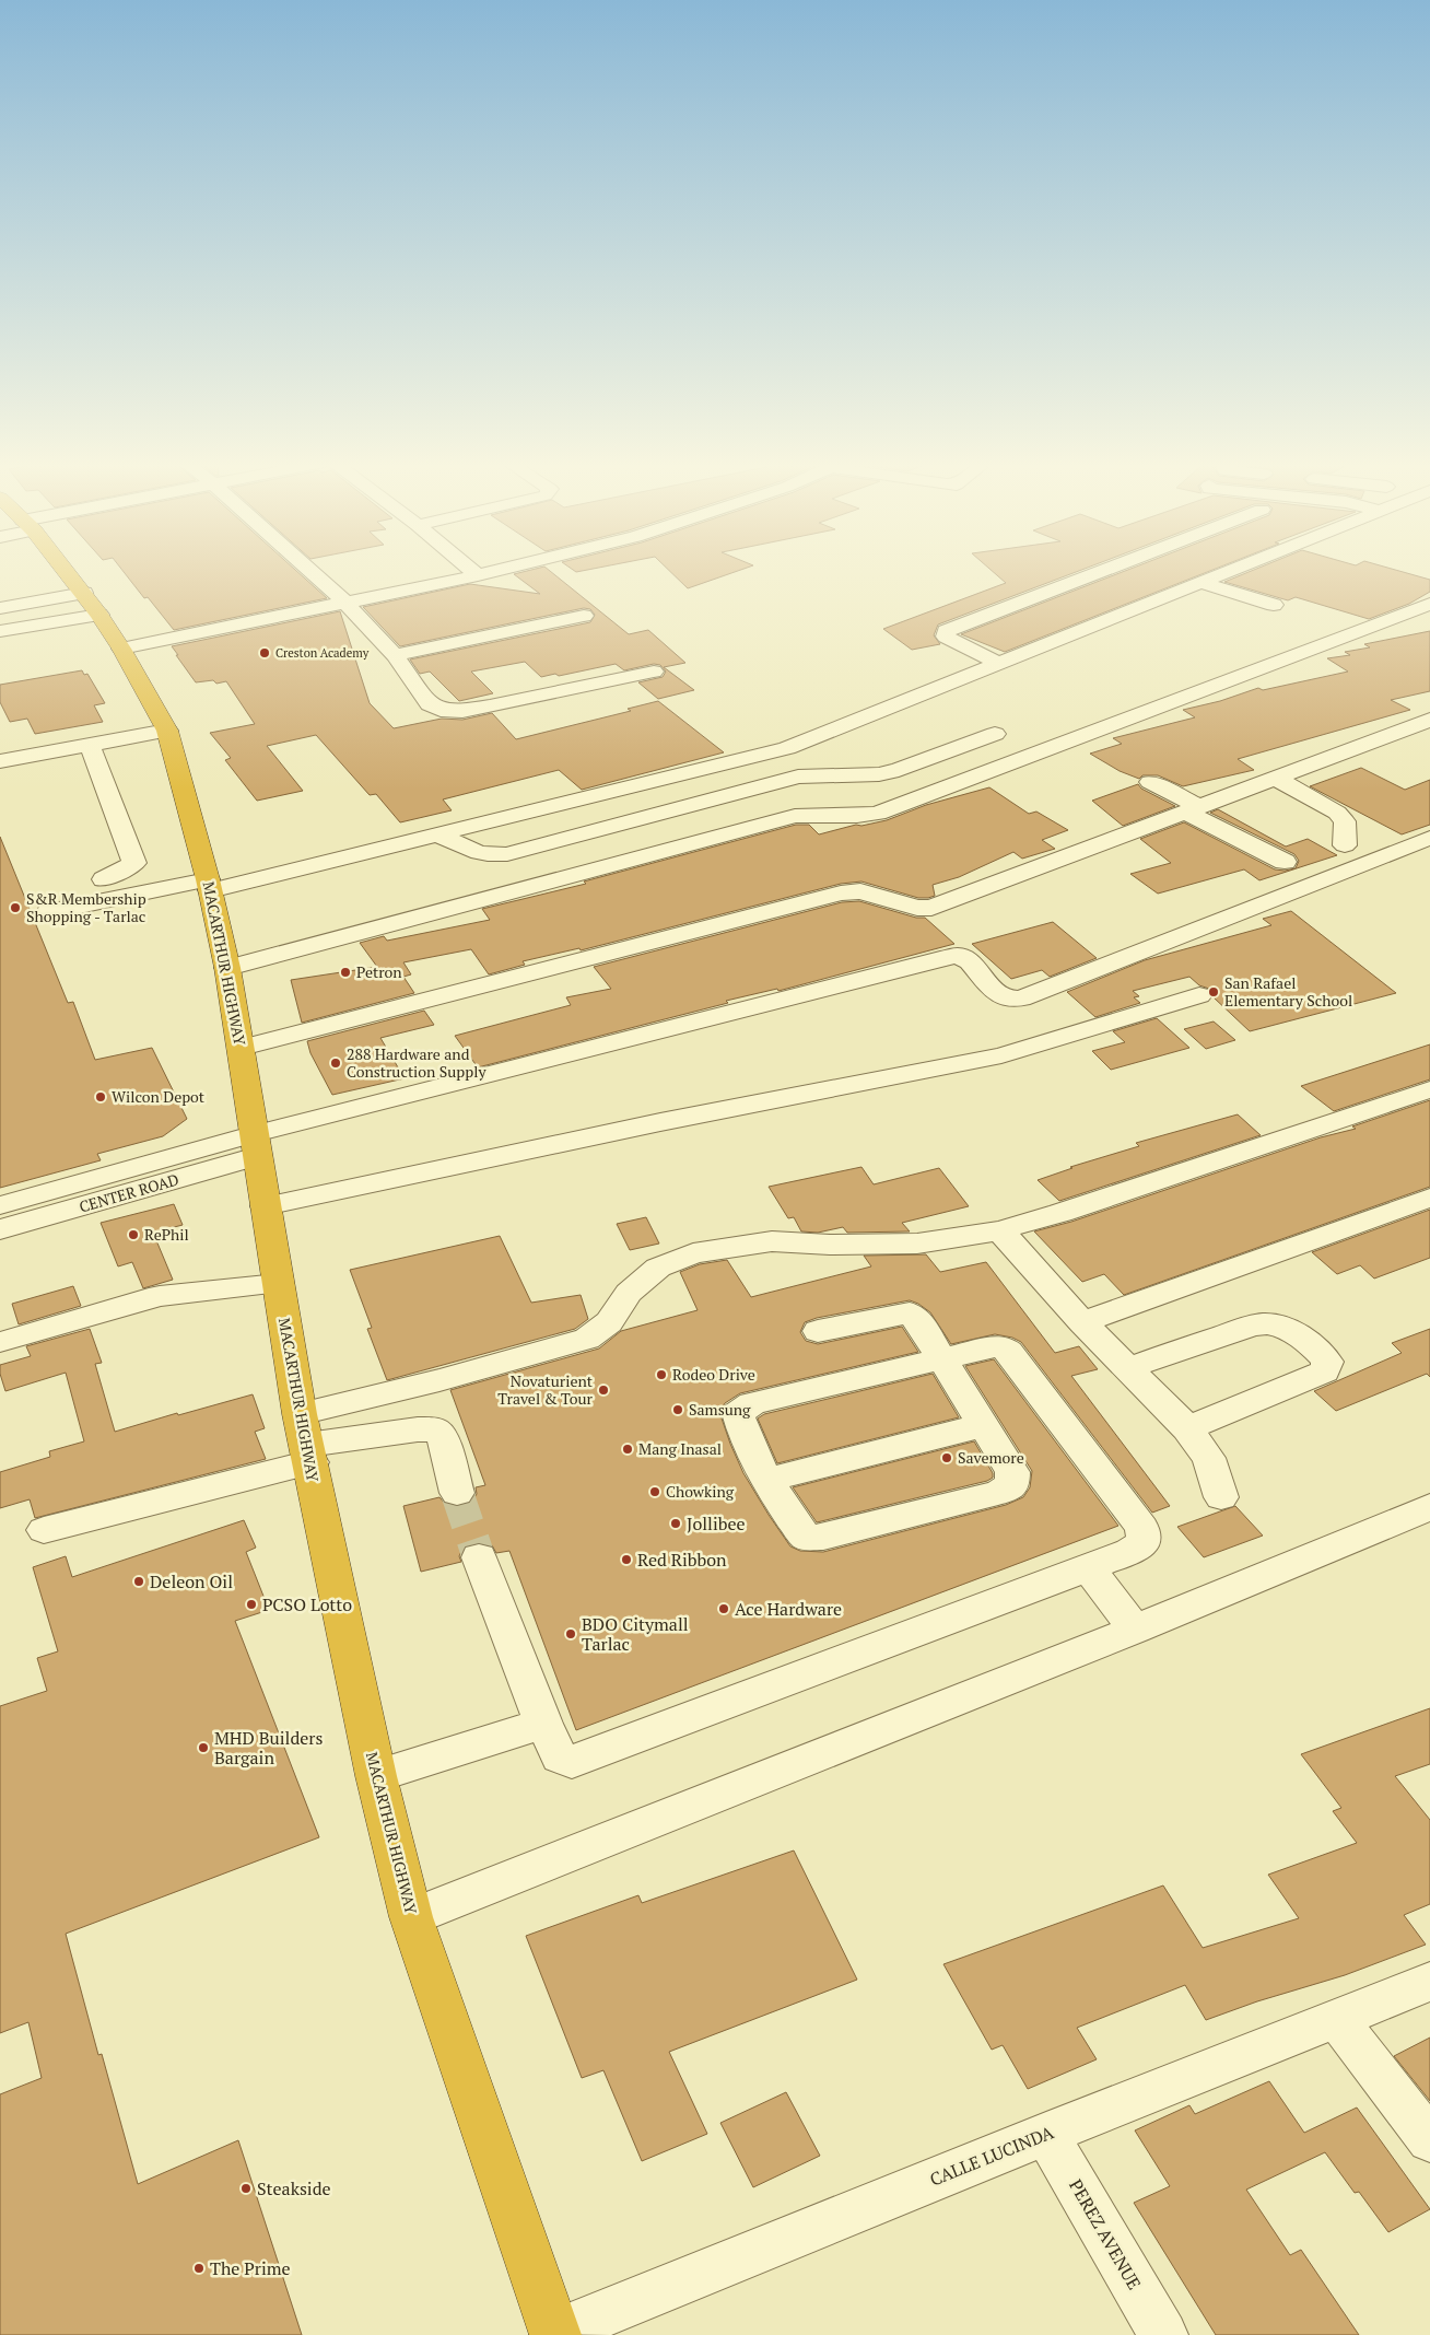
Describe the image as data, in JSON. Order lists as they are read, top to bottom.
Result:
{
  "streets": {
    "highway": ["MACARTHUR HIGHWAY"],
    "street": ["CENTER ROAD", "CALLE LUCINDA", "PEREZ AVENUE"]
  },
  "crossings": [
    ["MACARTHUR HIGHWAY", "CENTER ROAD"],
    ["MACARTHUR HIGHWAY", "CALLE LUCINDA"],
    ["CALLE LUCINDA", "PEREZ AVENUE"]
  ],
  "places": [
    "Creston Academy",
    "S&R Membership Shopping - Tarlac",
    "Petron",
    "San Rafael Elementary School",
    "288 Hardware and Construction Supply",
    "Wilcon Depot",
    "RePhil",
    "Rodeo Drive",
    "Novaturient Travel & Tour",
    "Samsung",
    "Mang Inasal",
    "Savemore",
    "Chowking",
    "Jollibee",
    "Red Ribbon",
    "Deleon Oil",
    "PCSO Lotto",
    "Ace Hardware",
    "BDO Citymall Tarlac",
    "MHD Builders Bargain",
    "Steakside",
    "The Prime"
  ]
}
